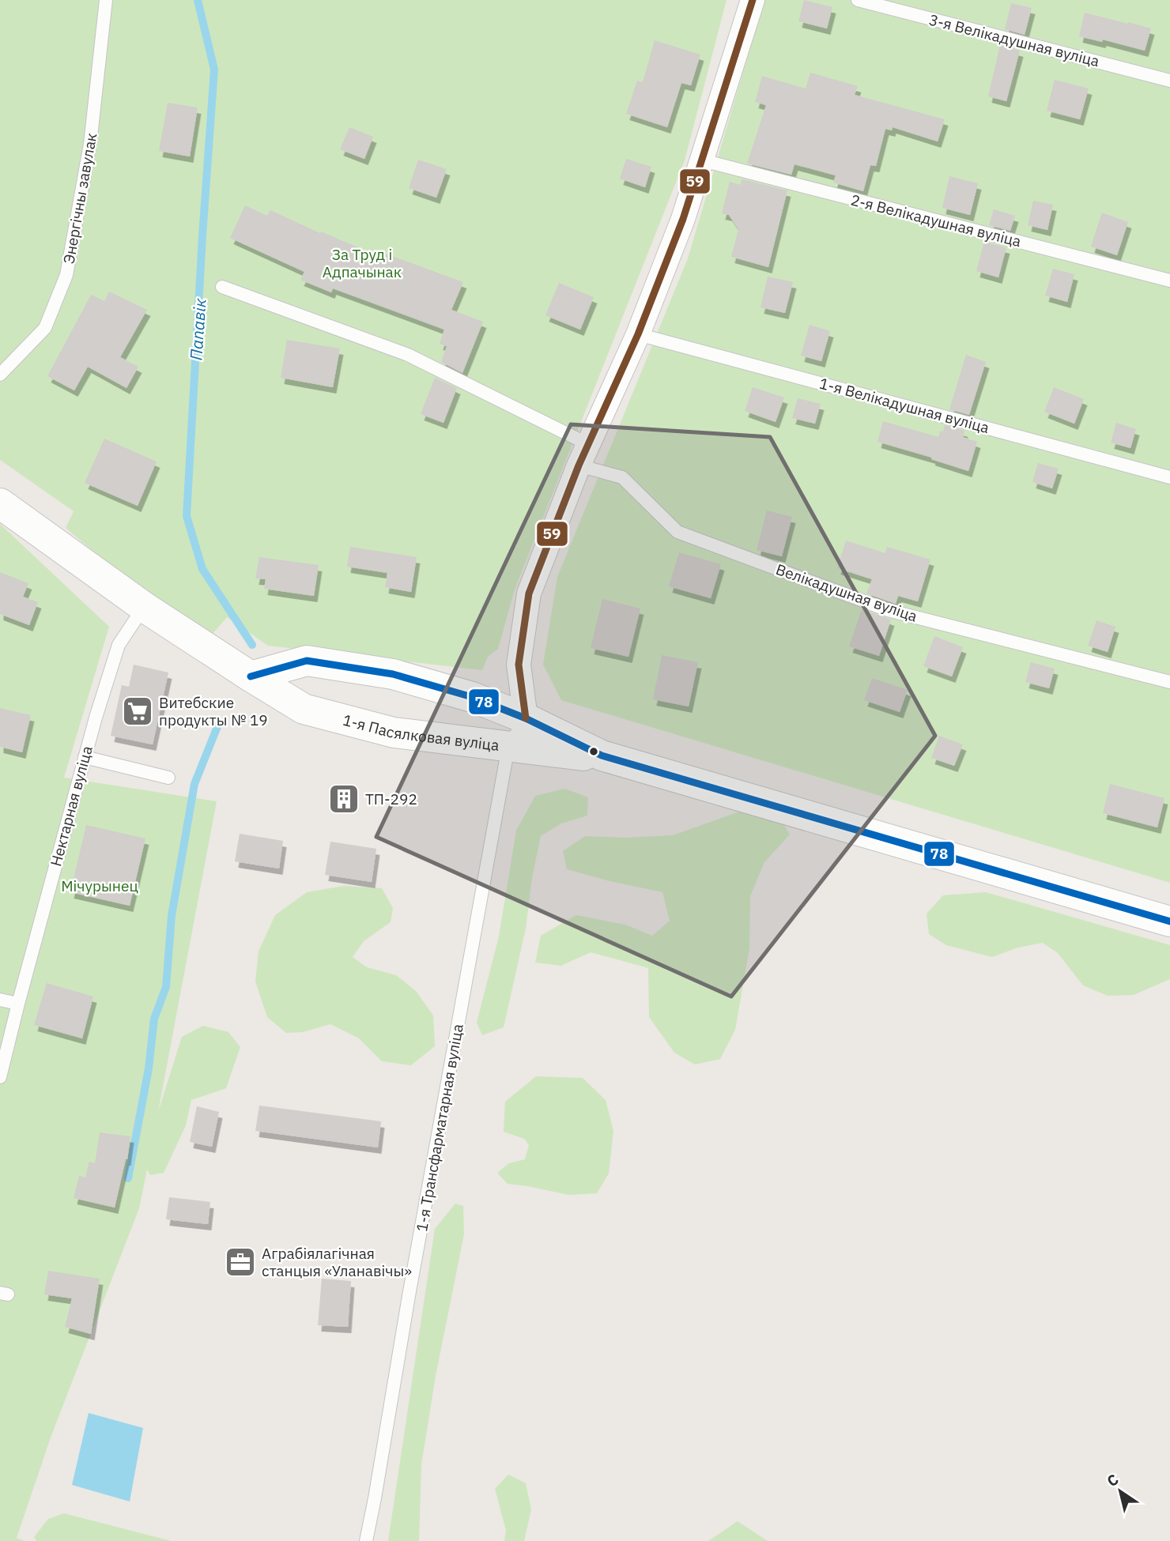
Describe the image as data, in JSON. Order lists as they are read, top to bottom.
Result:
{
  "streets": {
    "street": ["1-я Пасялковая вуліца"],
    "lane": [
      "3-я Велікадушная вуліца",
      "Энергічны завулак",
      "2-я Велікадушная вуліца",
      "1-я Велікадушная вуліца",
      "Велікадушная вуліца",
      "Нектарная вуліца",
      "1-я Трансфарматарная вуліца"
    ]
  },
  "crossings": [
    ["1-я Пасялковая вуліца", "Нектарная вуліца"],
    ["1-я Пасялковая вуліца", "1-я Трансфарматарная вуліца"]
  ],
  "water": ["Папавік"],
  "parks": ["За Труд і Адпачынак", "Мічурынец"],
  "places": {
    "supermarket": ["Витебские продукты № 19"],
    "building": ["ТП-292"],
    "office": ["Аграбіялагічная станцыя «Уланавічы»"]
  },
  "lines": ["transit line 59", "transit line 78"],
  "north": "top left"
}
